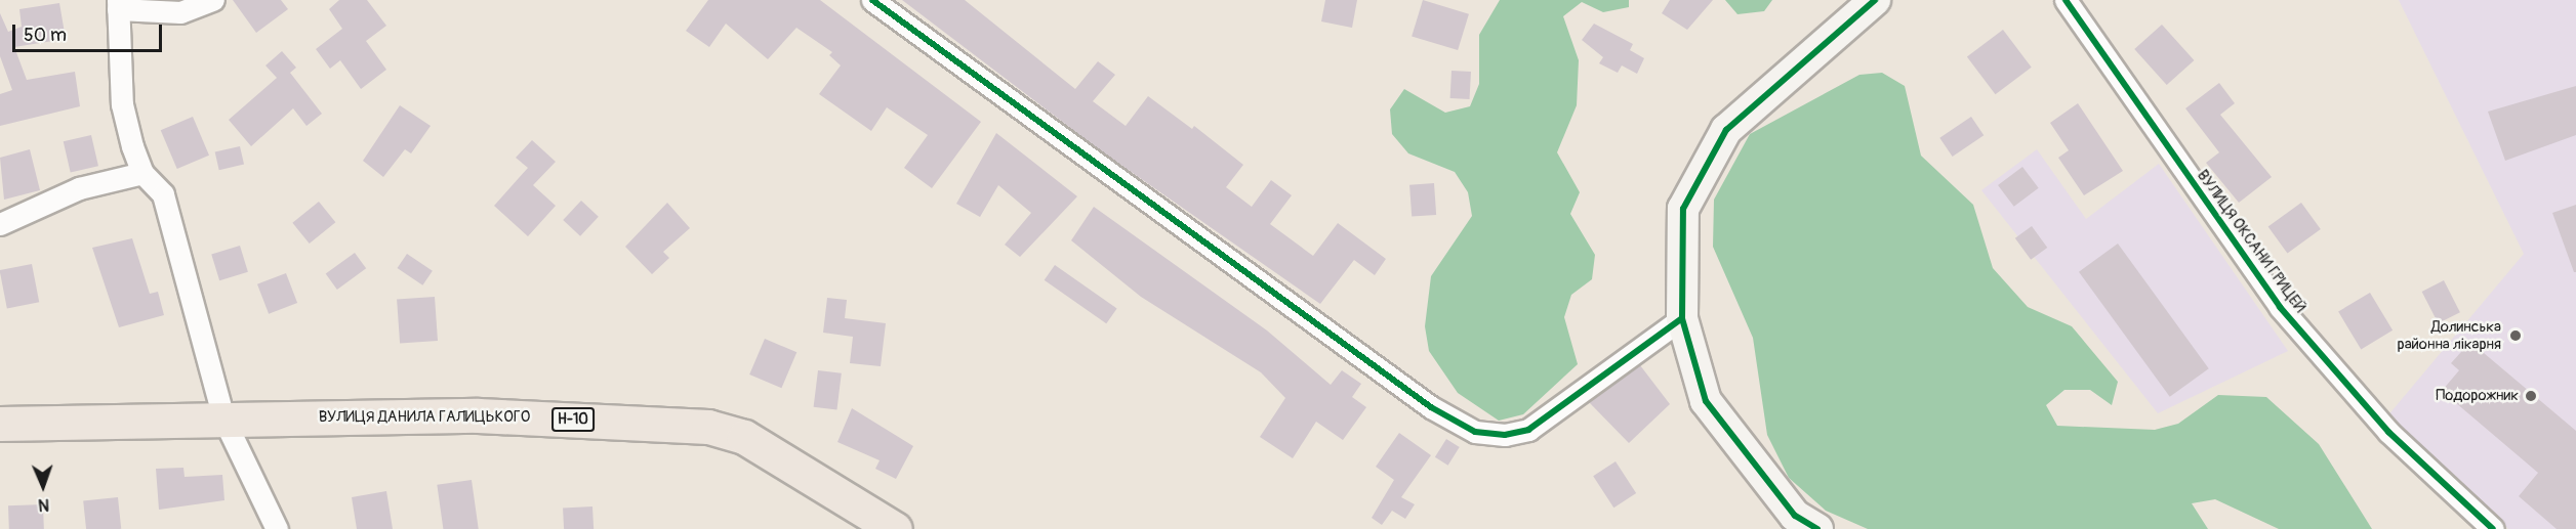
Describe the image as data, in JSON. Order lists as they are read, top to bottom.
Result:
{
  "streets": {
    "main road": ["ВУЛИЦЯ ДАНИЛА ГАЛИЦЬКОГО", "Н-10"],
    "street": ["ВУЛИЦЯ ОКСАНИ ГРИЦЕЙ"]
  },
  "places": ["Долинська районна лікарня", "Подорожник"],
  "scale_bar": "50 m",
  "north": "bottom"
}
